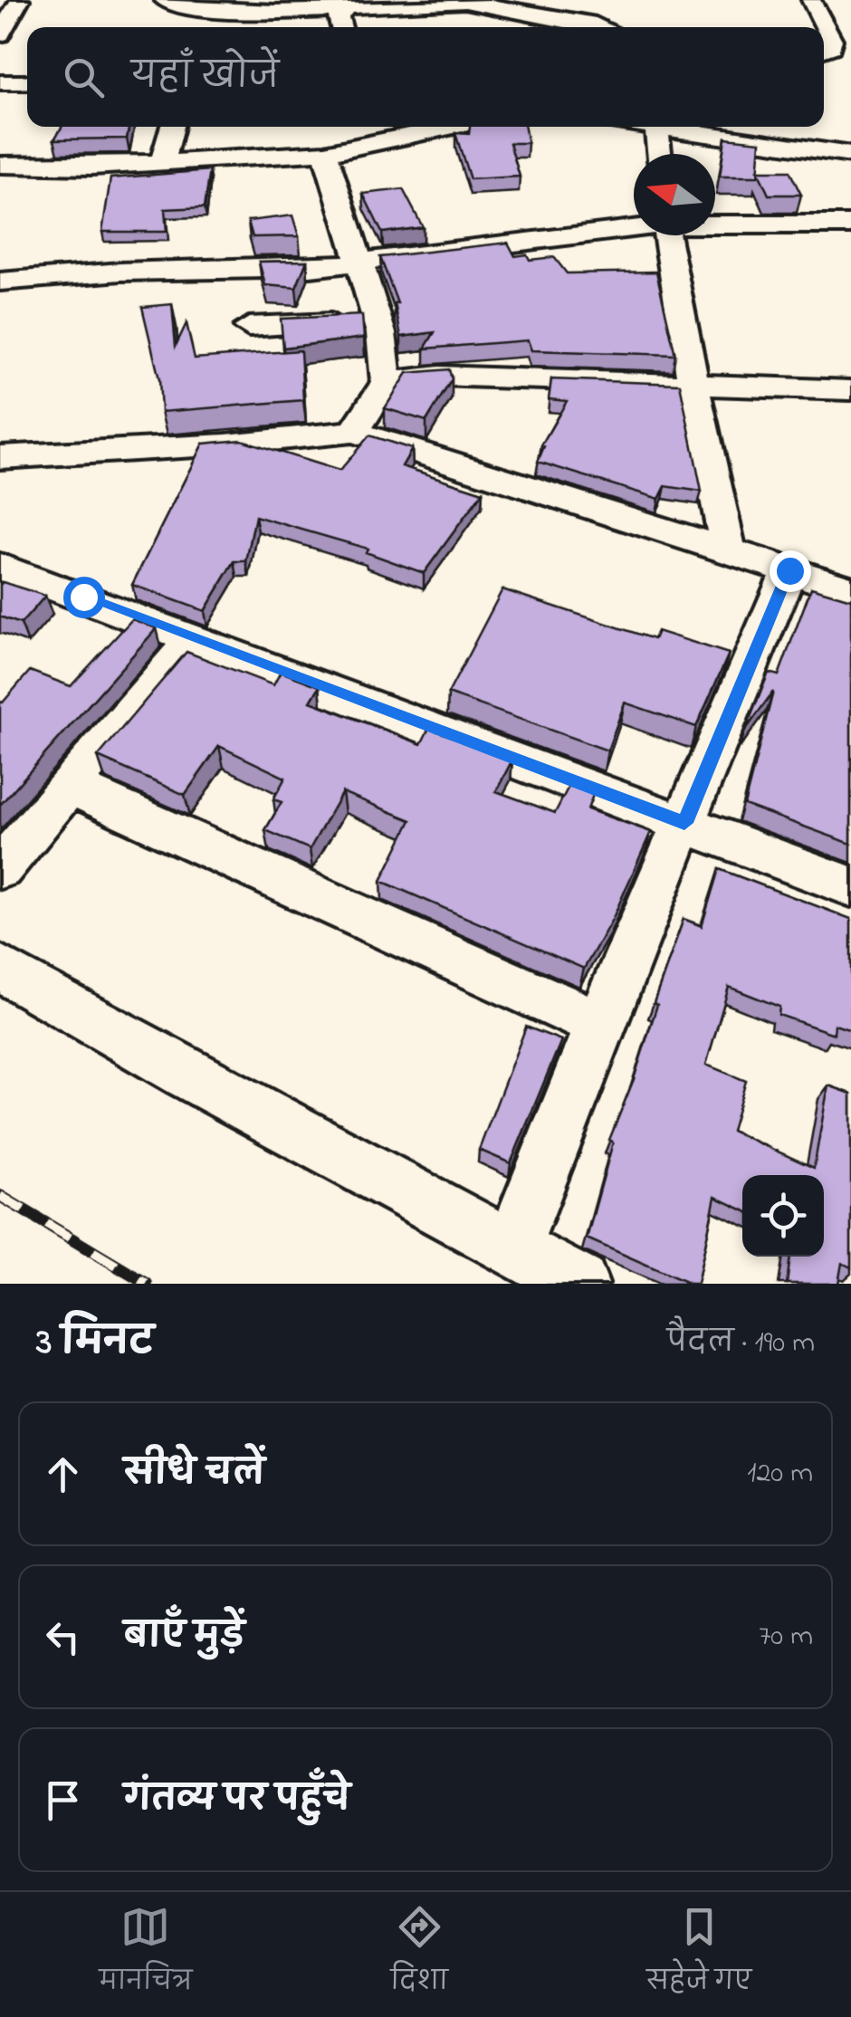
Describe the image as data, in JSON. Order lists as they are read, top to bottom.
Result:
{
  "north": "left",
  "page": {
    "search": "यहाँ खोजें",
    "heading": ["3 मिनट", "पैदल · 190 m"],
    "list": [
      ["सीधे चलें", "120 m"],
      ["बाएँ मुड़ें", "70 m"],
      "गंतव्य पर पहुँचे"
    ],
    "nav": ["मानचित्र", "दिशा", "सहेजे गए"]
  }
}
